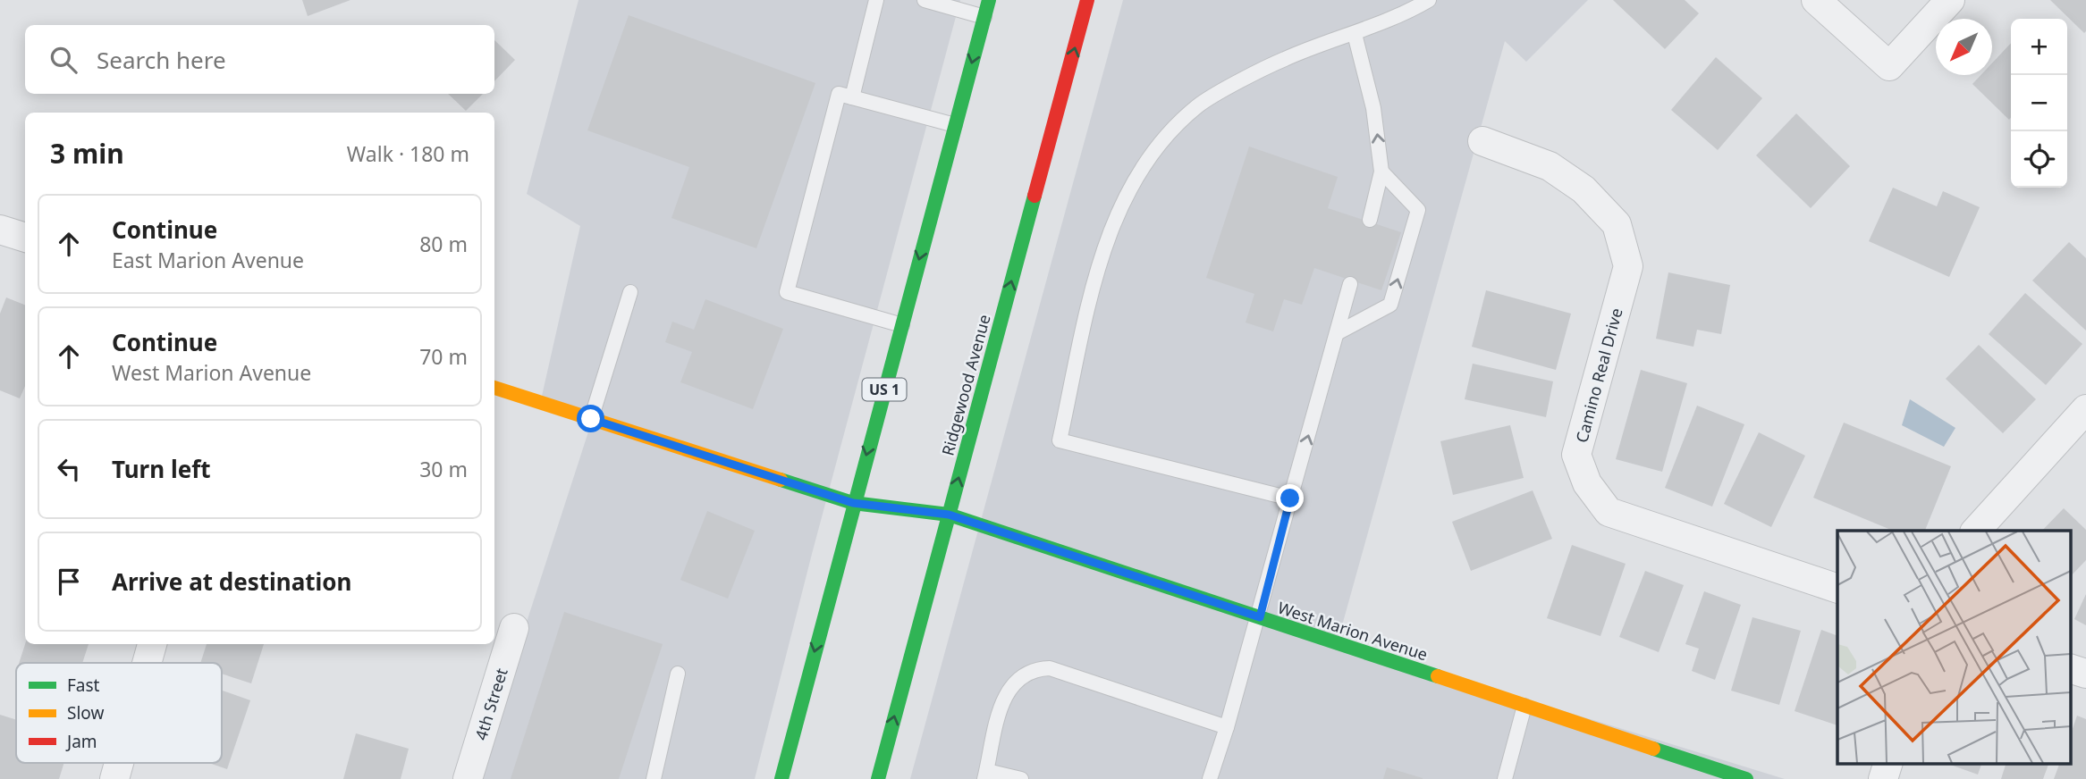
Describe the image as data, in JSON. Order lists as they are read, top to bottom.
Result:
{
  "streets": {
    "main road": ["Ridgewood Avenue", "US 1", "West Marion Avenue"],
    "street": ["Camino Real Drive", "4th Street"]
  },
  "crossings": [
    ["Ridgewood Avenue", "West Marion Avenue"],
    ["US 1", "West Marion Avenue"]
  ],
  "legend": ["Fast", "Slow", "Jam"],
  "north": "bottom left",
  "page": {
    "map_buttons": ["+", "−"],
    "search": "Search here",
    "heading": ["3 min", "Walk · 180 m"],
    "list": [
      ["Continue", "East Marion Avenue", "80 m"],
      ["Continue", "West Marion Avenue", "70 m"],
      ["Turn left", "30 m"],
      "Arrive at destination"
    ]
  }
}
